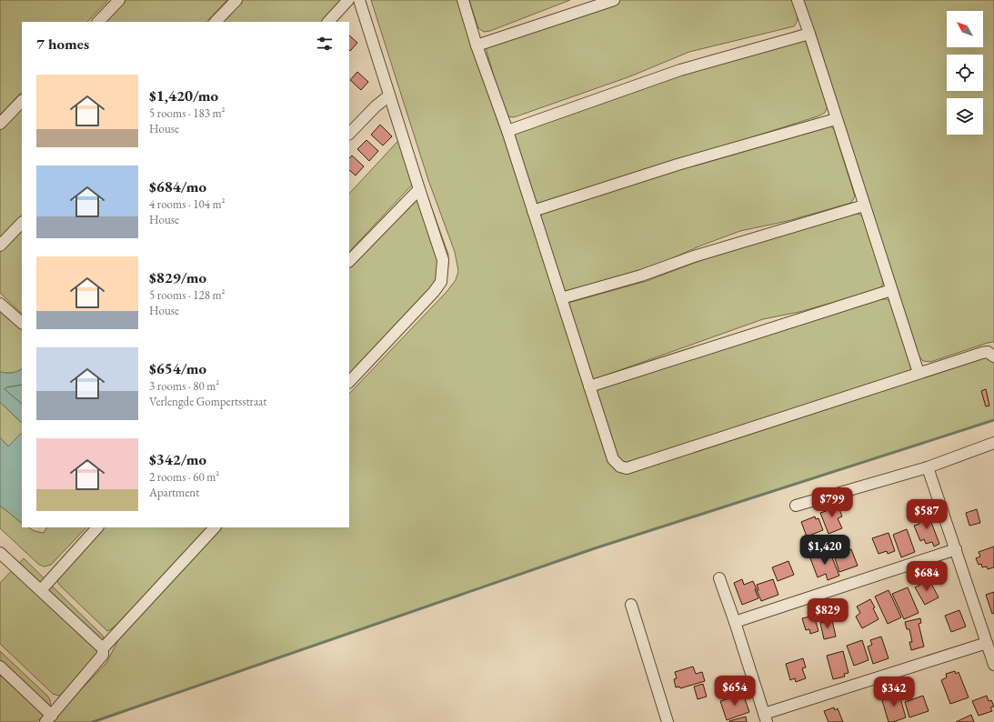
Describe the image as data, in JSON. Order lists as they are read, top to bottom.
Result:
{
  "north": "top left",
  "page": {
    "heading": "7 homes",
    "list": [
      {
        "name": "$1,420/mo",
        "note": "5 rooms · 183 m² · House"
      },
      {
        "name": "$684/mo",
        "note": "4 rooms · 104 m² · House"
      },
      {
        "name": "$829/mo",
        "note": "5 rooms · 128 m² · House"
      },
      {
        "name": "$654/mo",
        "note": "3 rooms · 80 m² · Verlengde Gompertsstraat"
      },
      {
        "name": "$342/mo",
        "note": "2 rooms · 60 m² · Apartment"
      }
    ],
    "price": [
      "$799",
      "$587",
      "$1,420",
      "$684",
      "$829",
      "$654",
      "$342"
    ]
  }
}
